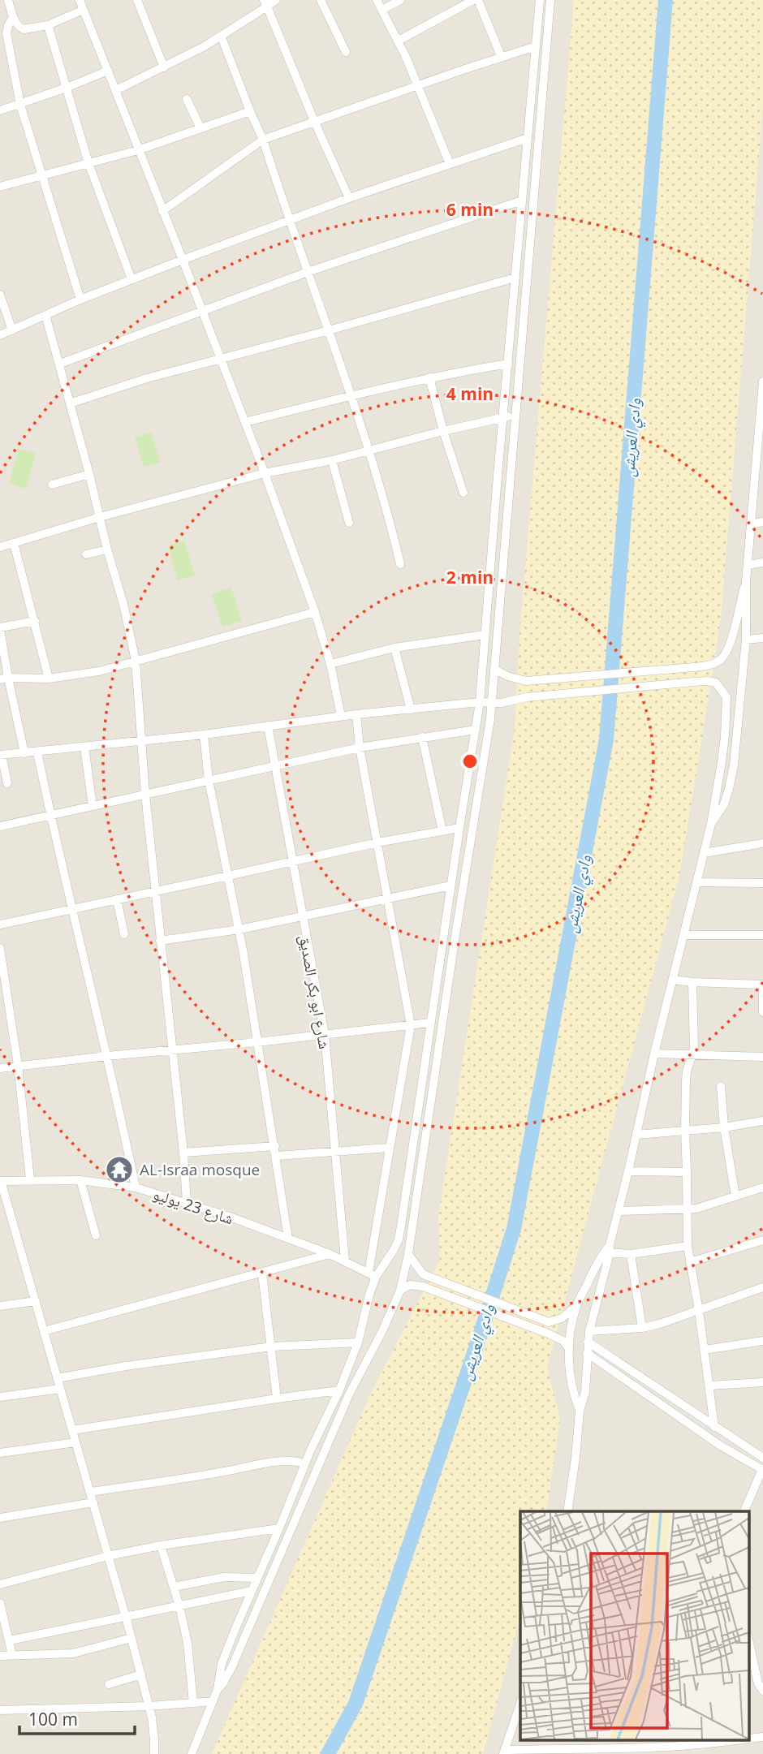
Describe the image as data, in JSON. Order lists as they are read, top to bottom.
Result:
{
  "streets": {
    "street": ["شارع ابو بكر الصديق", "شارع 23 يوليو"]
  },
  "crossings": [
    ["شارع ابو بكر الصديق", "شارع 23 يوليو"]
  ],
  "water": ["وادي العريش"],
  "places": {
    "temple": ["AL-Israa mosque"]
  },
  "scale_bar": "100 m",
  "rings": ["6 min", "4 min", "2 min"]
}
